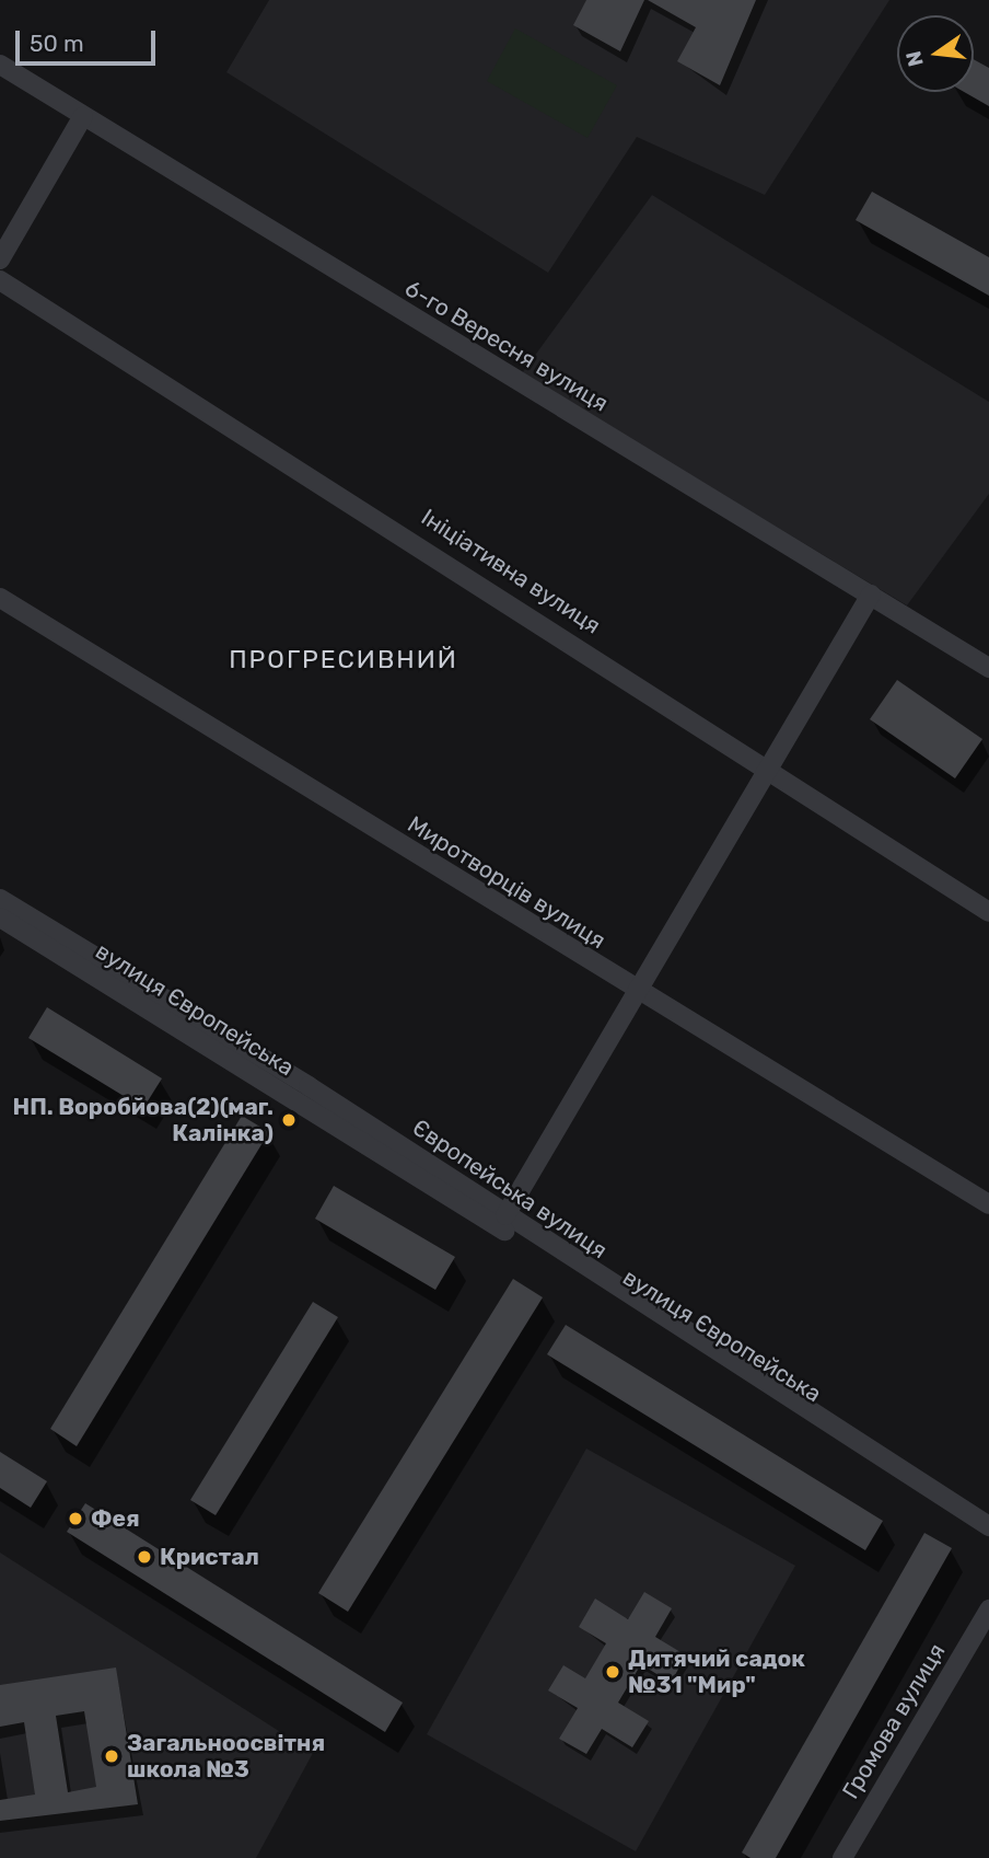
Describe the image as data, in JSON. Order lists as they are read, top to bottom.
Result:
{
  "streets": {
    "street": [
      "6-го Вересня вулиця",
      "Ініціативна вулиця",
      "Миротворців вулиця",
      "вулиця Європейська",
      "Європейська вулиця",
      "Громова вулиця"
    ]
  },
  "crossings": [
    ["вулиця Європейська", "Європейська вулиця"]
  ],
  "districts": ["ПРОГРЕСИВНИЙ"],
  "places": [
    "НП. Воробйова(2)(маг. Калінка)",
    "Фея",
    "Кристал",
    "Дитячий садок №31 \"Мир\"",
    "Загальноосвітня школа №3"
  ],
  "scale_bar": "50 m",
  "north": "left"
}
